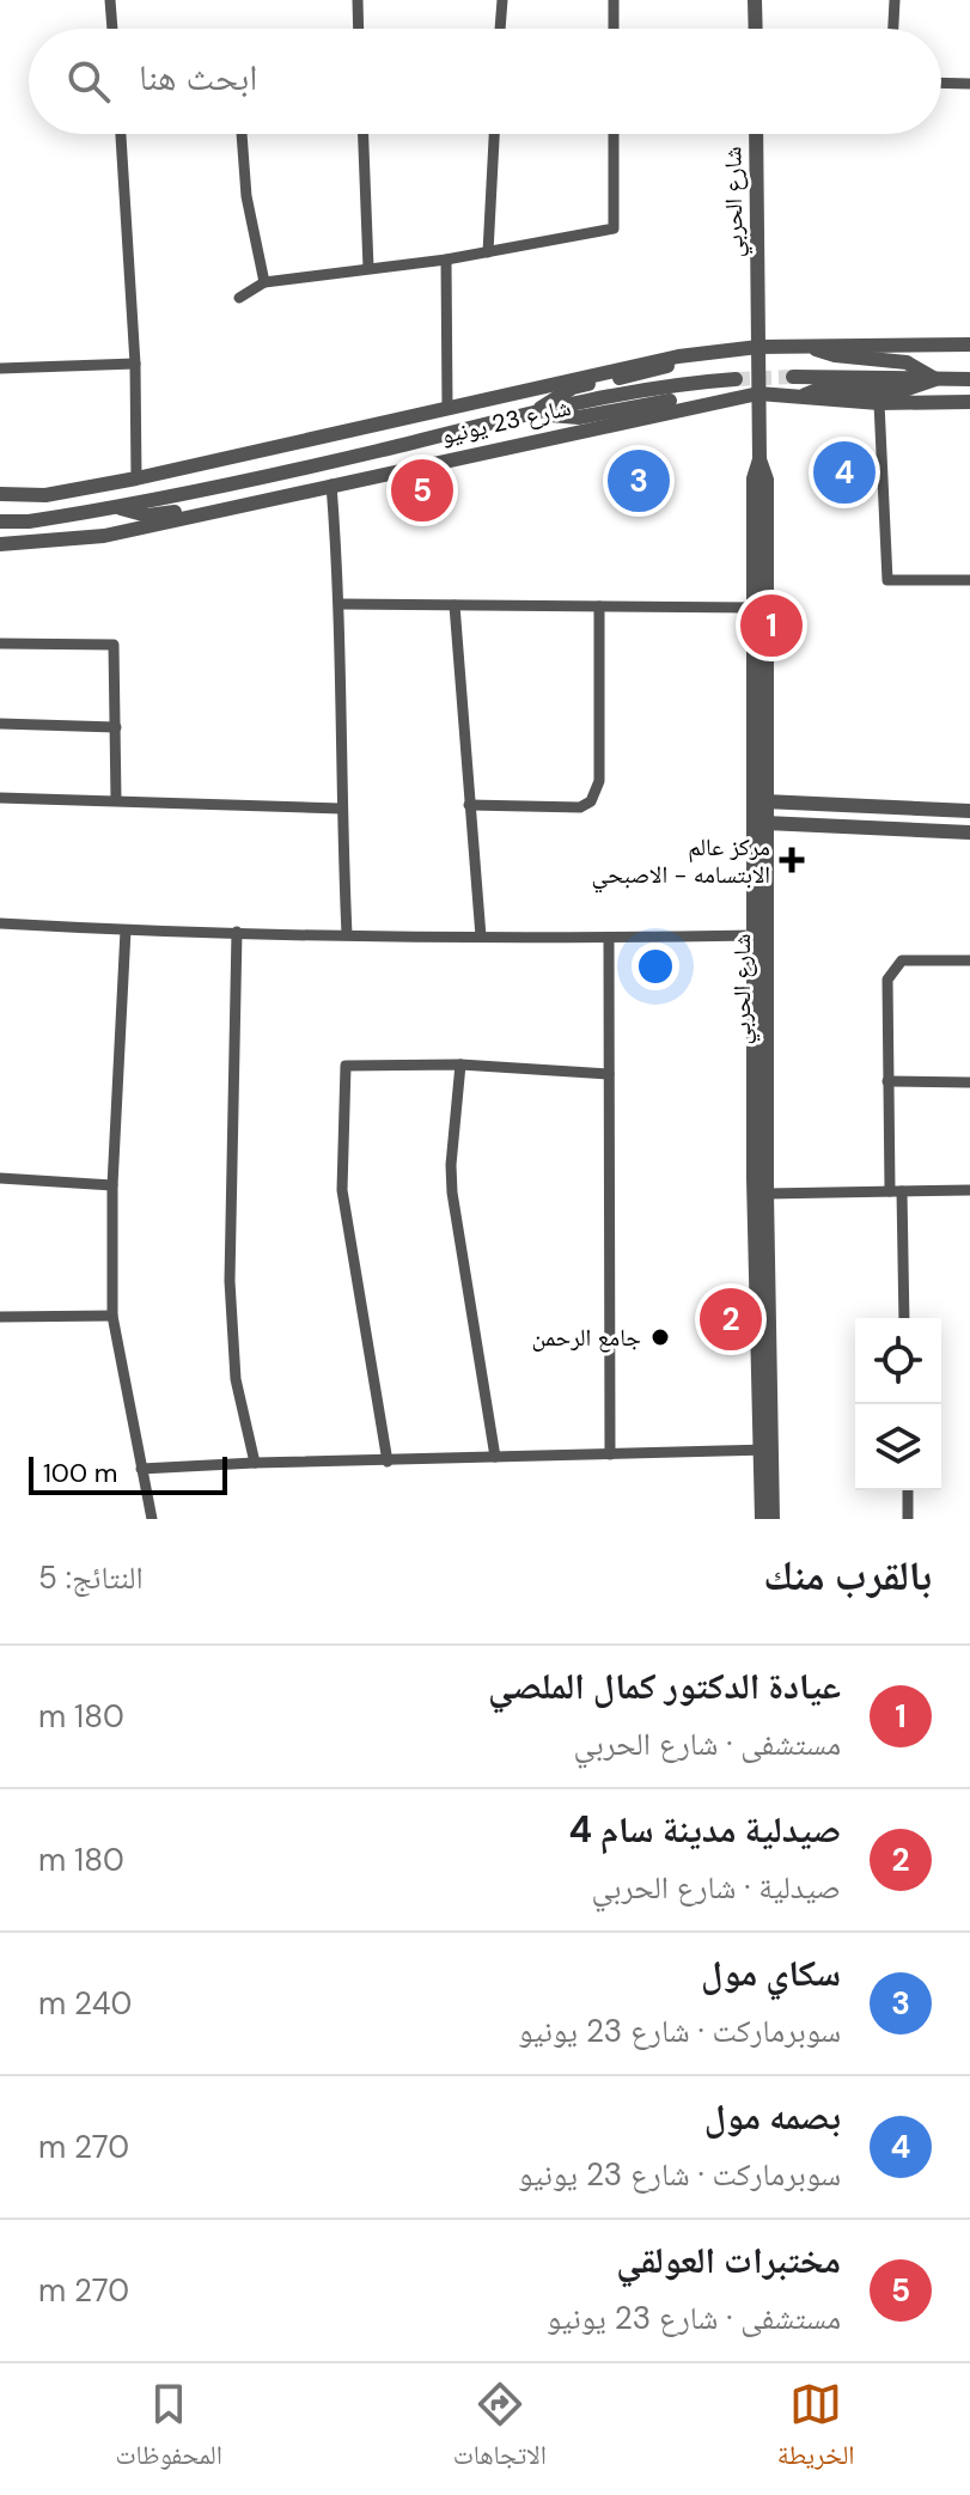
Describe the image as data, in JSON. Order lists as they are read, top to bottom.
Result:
{
  "streets": {
    "street": ["شارع الحربي", "شارع 23 يونيو"]
  },
  "crossings": [
    ["شارع الحربي", "شارع 23 يونيو"]
  ],
  "places": {
    "health": ["مركز عالم الابتسامه - الاصبحي"],
    "other": ["جامع الرحمن"]
  },
  "scale_bar": "100 m",
  "page": {
    "search": "ابحث هنا",
    "pins": [
      "4",
      "3",
      "5",
      "1",
      "2"
    ],
    "scale": "100 m",
    "heading": ["بالقرب منك", "النتائج: 5"],
    "list": [
      {
        "mark": "1",
        "name": "عيادة الدكتور كمال الملصي",
        "note": "مستشفى · شارع الحربي",
        "value": "180 m"
      },
      {
        "mark": "2",
        "name": "صيدلية مدينة سام 4",
        "note": "صيدلية · شارع الحربي",
        "value": "180 m"
      },
      {
        "mark": "3",
        "name": "سكاي مول",
        "note": "سوبرماركت · شارع 23 يونيو",
        "value": "240 m"
      },
      {
        "mark": "4",
        "name": "بصمه مول",
        "note": "سوبرماركت · شارع 23 يونيو",
        "value": "270 m"
      },
      {
        "mark": "5",
        "name": "مختبرات العولقي",
        "note": "مستشفى · شارع 23 يونيو",
        "value": "270 m"
      }
    ],
    "nav": ["الخريطة", "الاتجاهات", "المحفوظات"]
  }
}
